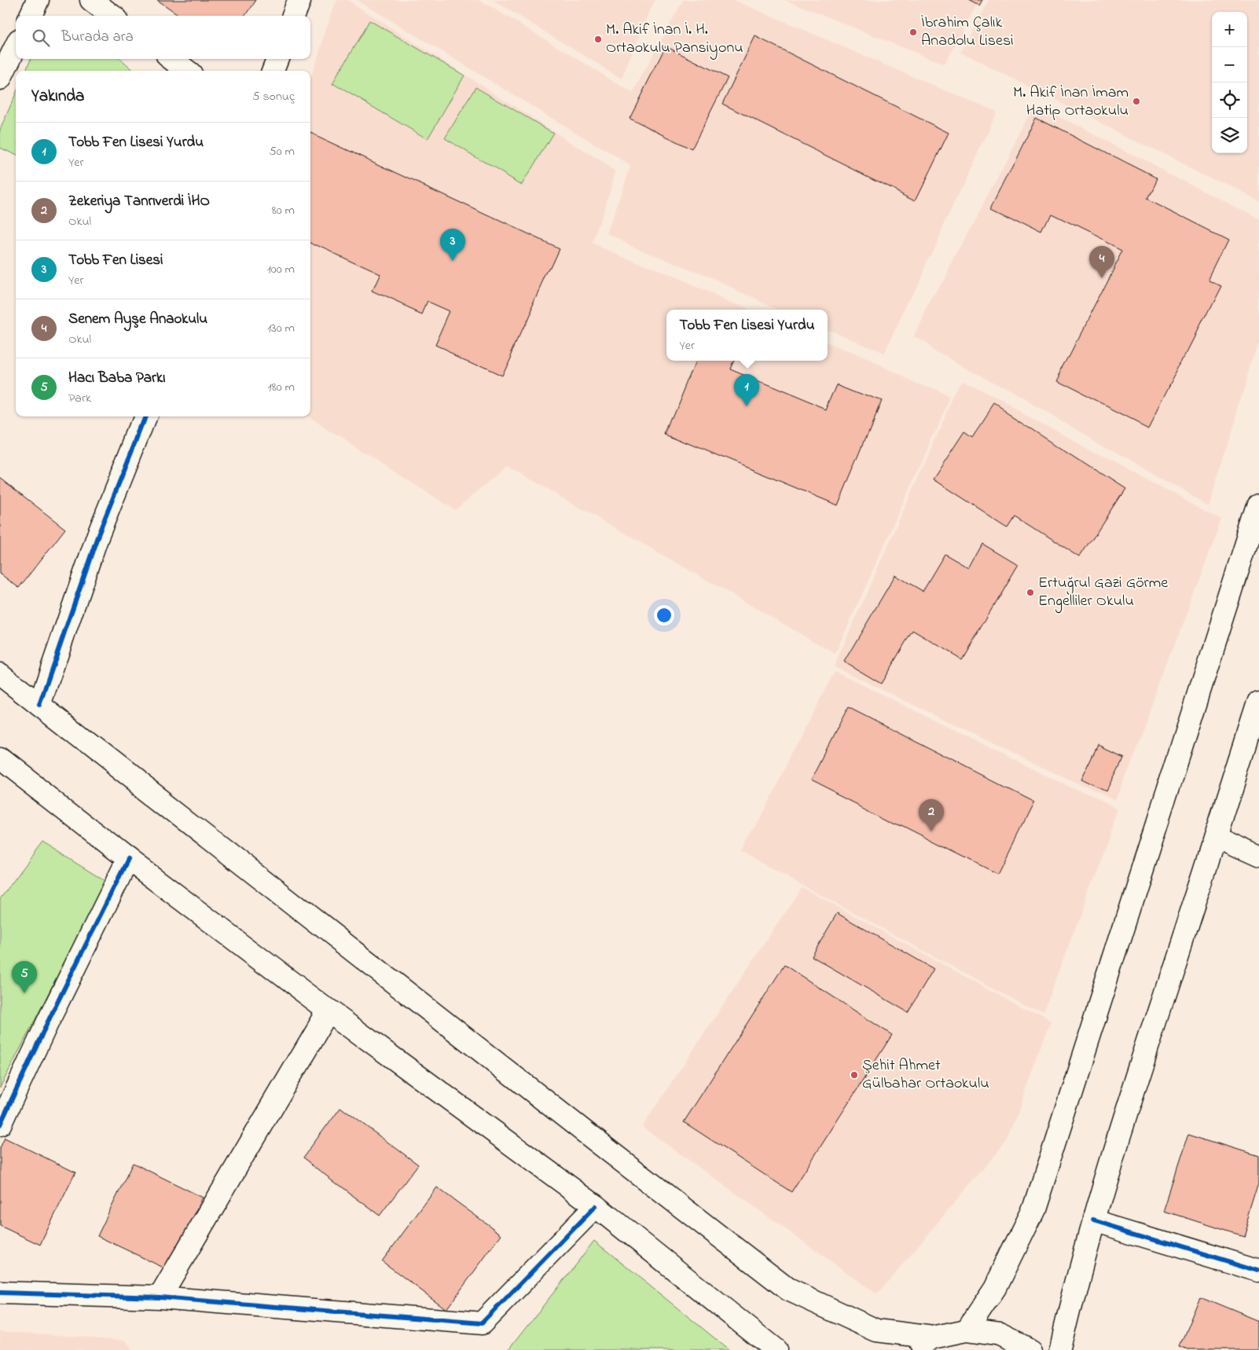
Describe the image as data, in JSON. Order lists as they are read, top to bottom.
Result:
{
  "places": [
    "İbrahim Çalık Anadolu Lisesi",
    "M. Akif İnan İ. H. Ortaokulu Pansiyonu",
    "M. Akif İnan İmam Hatip Ortaokulu",
    "Ertuğrul Gazi Görme Engelliler Okulu",
    "Şehit Ahmet Gülbahar Ortaokulu"
  ],
  "page": {
    "map_buttons": ["+", "−"],
    "search": "Burada ara",
    "heading": ["Yakında", "5 sonuç"],
    "list": [
      {
        "mark": "1",
        "name": "Tobb Fen Lisesi Yurdu",
        "note": "Yer",
        "value": "50 m"
      },
      {
        "mark": "2",
        "name": "Zekeriya Tanrıverdi İHO",
        "note": "Okul",
        "value": "80 m"
      },
      {
        "mark": "3",
        "name": "Tobb Fen Lisesi",
        "note": "Yer",
        "value": "100 m"
      },
      {
        "mark": "4",
        "name": "Senem Ayşe Anaokulu",
        "note": "Okul",
        "value": "130 m"
      },
      {
        "mark": "5",
        "name": "Hacı Baba Parkı",
        "note": "Park",
        "value": "180 m"
      }
    ],
    "pins": [
      "3",
      "4",
      "1",
      "2",
      "5"
    ],
    "popup": ["Tobb Fen Lisesi Yurdu", "Yer"]
  }
}
